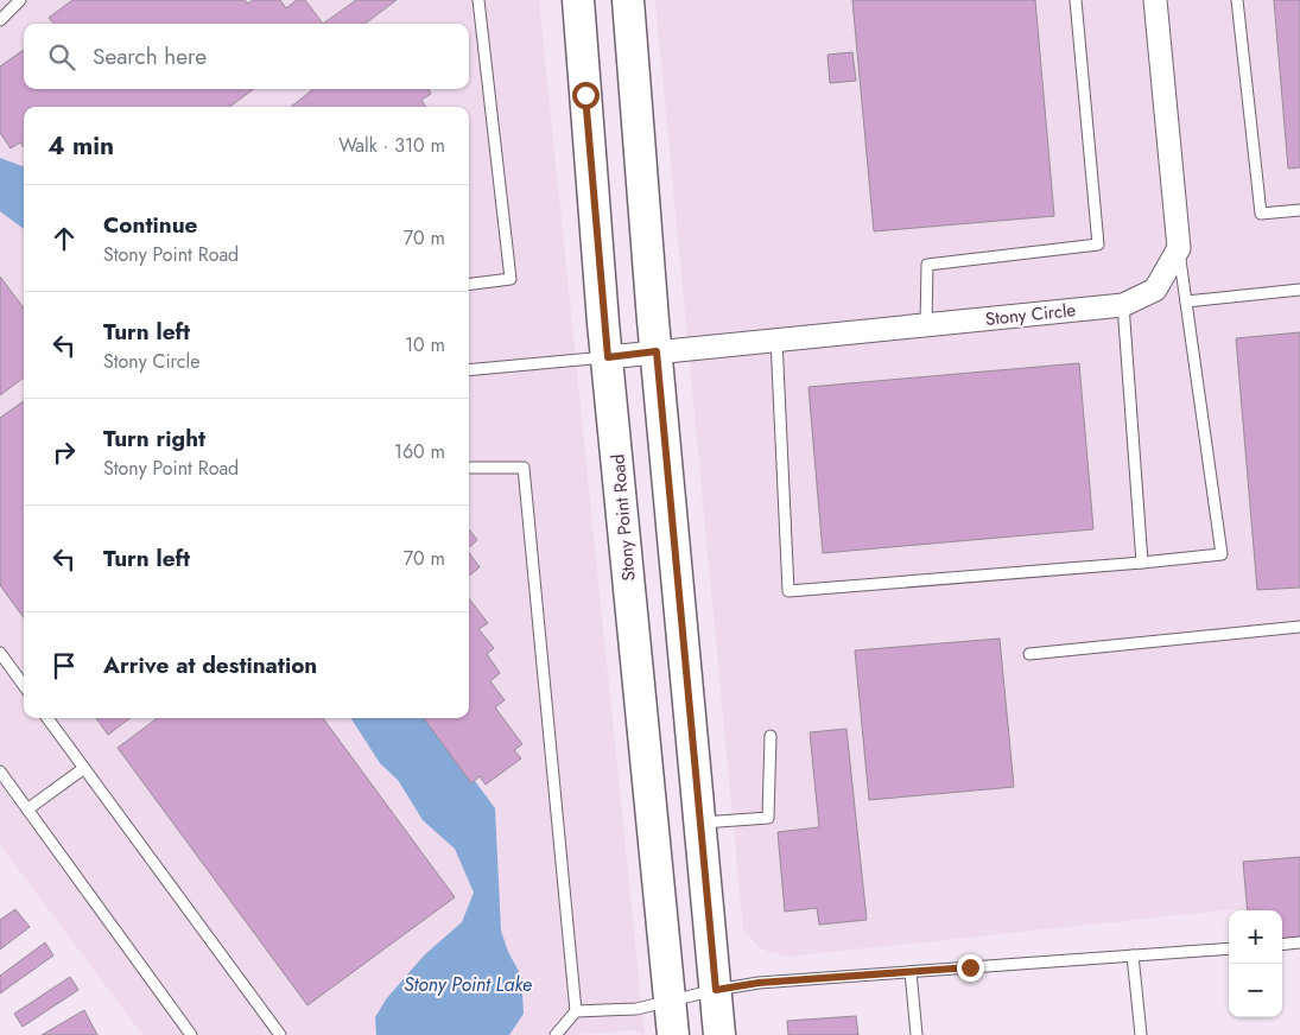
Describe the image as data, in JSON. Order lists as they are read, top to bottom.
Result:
{
  "streets": {
    "main road": ["Stony Point Road"],
    "street": ["Stony Circle"]
  },
  "crossings": [
    ["Stony Circle", "Stony Point Road"]
  ],
  "water": ["Stony Point Lake"],
  "page": {
    "search": "Search here",
    "heading": ["4 min", "Walk · 310 m"],
    "list": [
      ["Continue", "Stony Point Road", "70 m"],
      ["Turn left", "Stony Circle", "10 m"],
      ["Turn right", "Stony Point Road", "160 m"],
      ["Turn left", "70 m"],
      "Arrive at destination"
    ],
    "map_buttons": ["+", "−"]
  }
}
